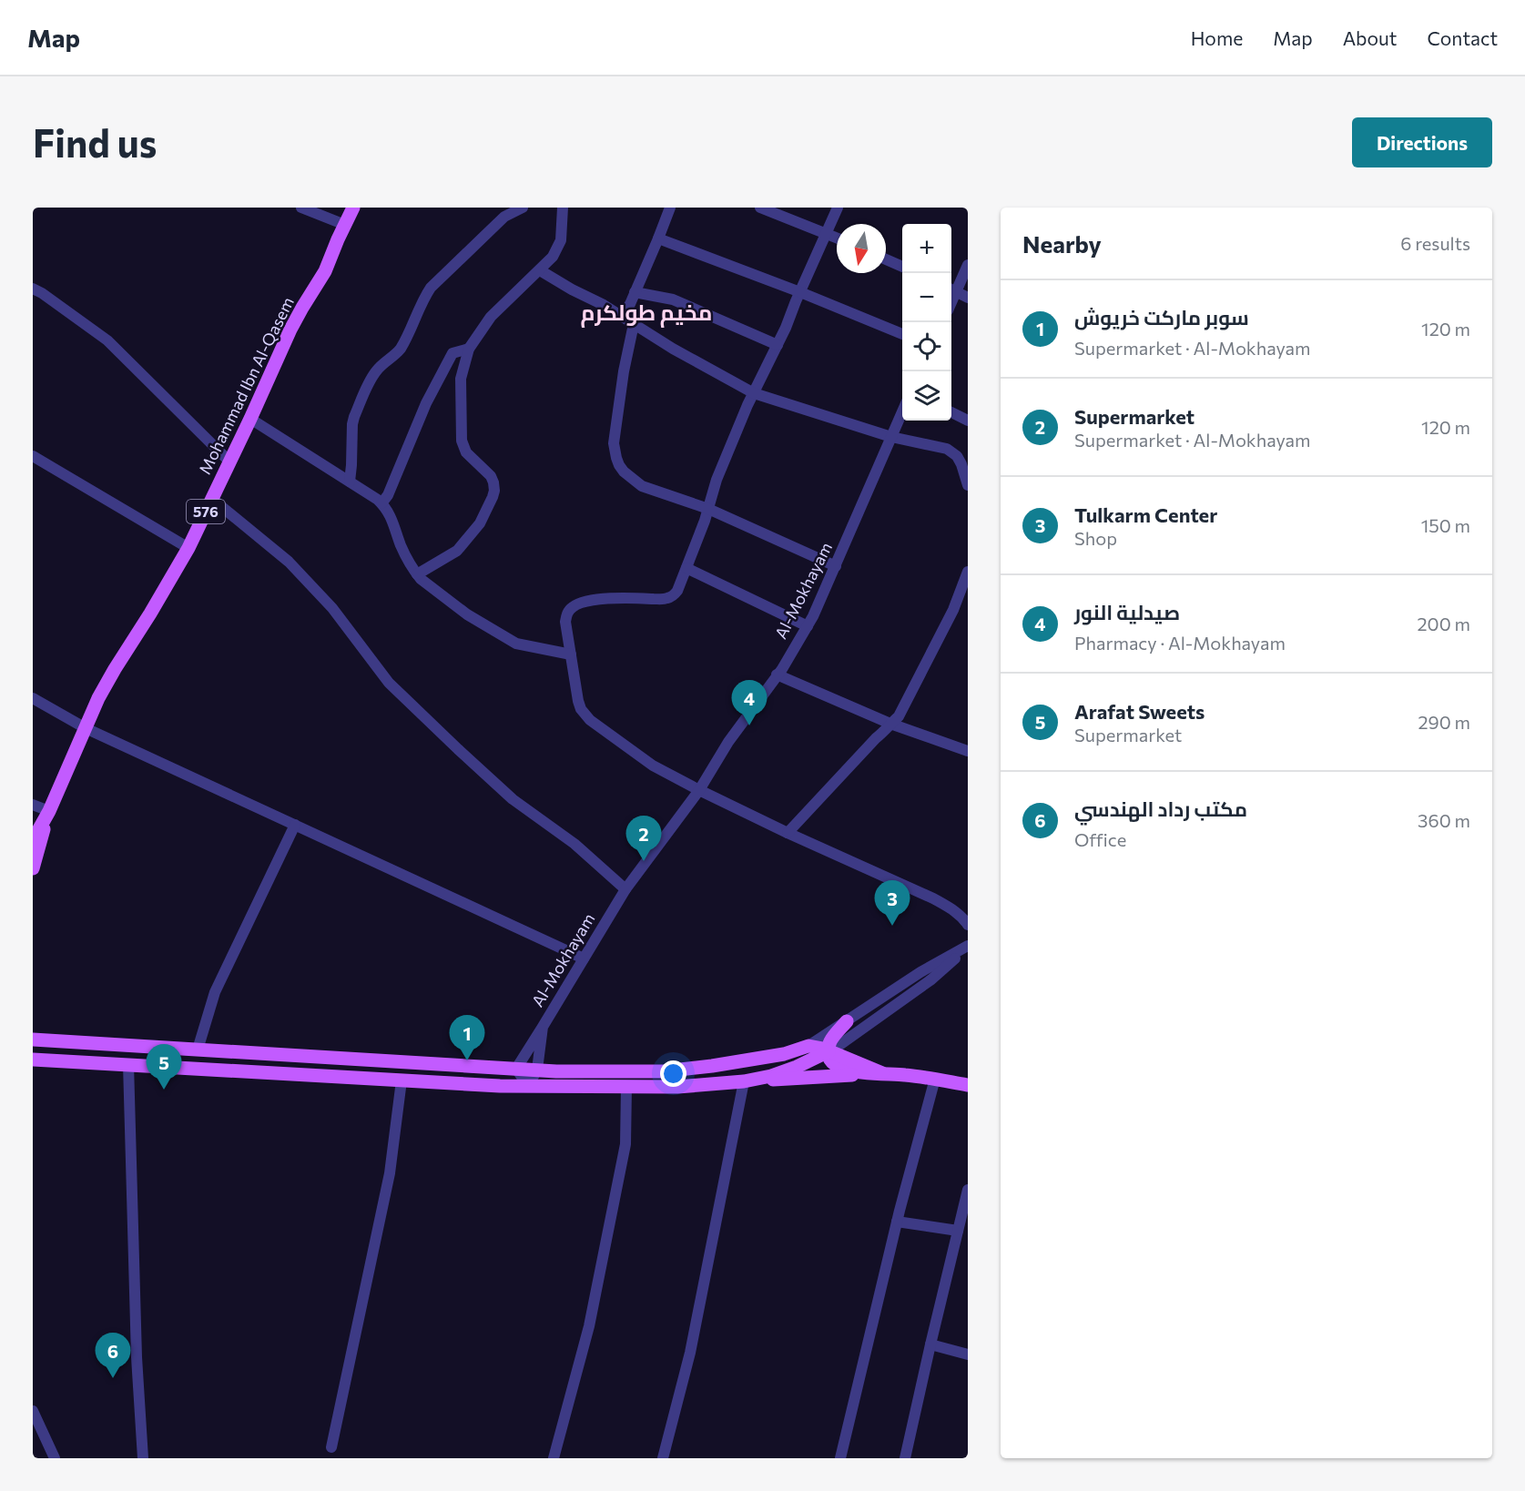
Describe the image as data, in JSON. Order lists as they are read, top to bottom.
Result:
{
  "streets": {
    "main road": ["Mohammad Ibn Al-Qasem", "576"],
    "street": ["Al-Mokhayam"]
  },
  "districts": ["مخيم طولكرم"],
  "north": "bottom",
  "page": {
    "header": "Map",
    "nav": [
      "Home",
      "Map",
      "About",
      "Contact"
    ],
    "buttons": "Directions",
    "title": "Find us",
    "heading": ["Nearby", "6 results"],
    "map_buttons": ["+", "−"],
    "list": [
      {
        "mark": "1",
        "name": "سوبر ماركت خريوش",
        "note": "Supermarket · Al-Mokhayam",
        "value": "120 m"
      },
      {
        "mark": "2",
        "name": "Supermarket",
        "note": "Supermarket · Al-Mokhayam",
        "value": "120 m"
      },
      {
        "mark": "3",
        "name": "Tulkarm Center",
        "note": "Shop",
        "value": "150 m"
      },
      {
        "mark": "4",
        "name": "صيدلية النور",
        "note": "Pharmacy · Al-Mokhayam",
        "value": "200 m"
      },
      {
        "mark": "5",
        "name": "Arafat Sweets",
        "note": "Supermarket",
        "value": "290 m"
      },
      {
        "mark": "6",
        "name": "مكتب رداد الهندسي",
        "note": "Office",
        "value": "360 m"
      }
    ],
    "pins": [
      "4",
      "2",
      "3",
      "1",
      "5",
      "6"
    ]
  }
}
